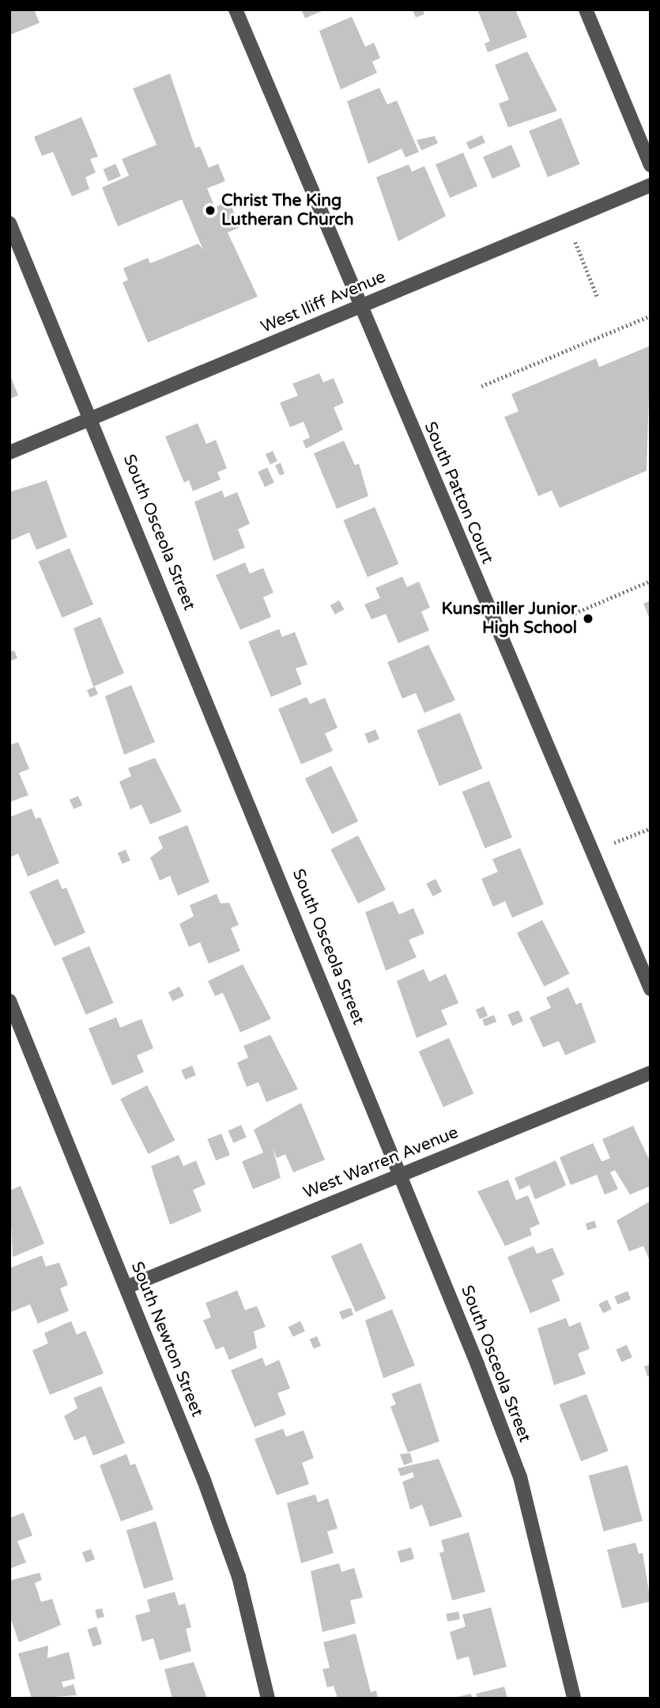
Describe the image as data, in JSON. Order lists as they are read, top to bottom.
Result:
{
  "streets": {
    "street": [
      "West Iliff Avenue",
      "South Patton Court",
      "South Osceola Street",
      "West Warren Avenue",
      "South Newton Street"
    ]
  },
  "crossings": [
    ["West Iliff Avenue", "South Patton Court"],
    ["West Iliff Avenue", "South Osceola Street"],
    ["South Osceola Street", "West Warren Avenue"],
    ["West Warren Avenue", "South Newton Street"]
  ],
  "places": ["Christ The King Lutheran Church", "Kunsmiller Junior High School"]
}
